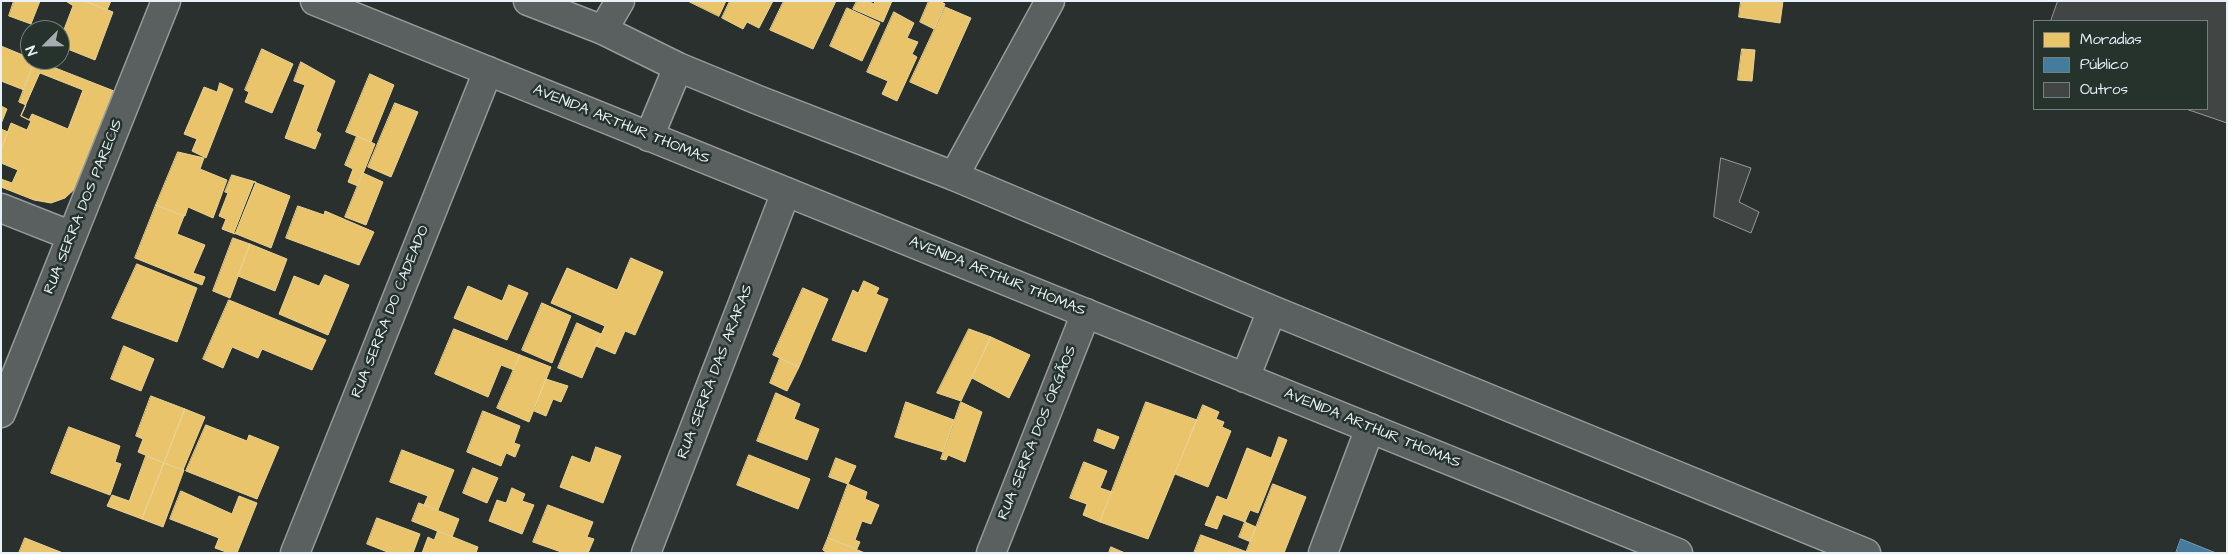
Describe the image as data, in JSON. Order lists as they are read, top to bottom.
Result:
{
  "streets": {
    "main road": [
      "AVENIDA ARTHUR THOMAS",
      "RUA SERRA DOS PARECIS",
      "RUA SERRA DO CADEADO",
      "RUA SERRA DAS ARARAS",
      "RUA SERRA DOS ÓRGÃOS"
    ]
  },
  "crossings": [
    ["AVENIDA ARTHUR THOMAS", "RUA SERRA DO CADEADO"],
    ["AVENIDA ARTHUR THOMAS", "RUA SERRA DAS ARARAS"],
    ["AVENIDA ARTHUR THOMAS", "RUA SERRA DOS ÓRGÃOS"]
  ],
  "legend": ["Moradias", "Público", "Outros"],
  "north": "bottom left"
}
